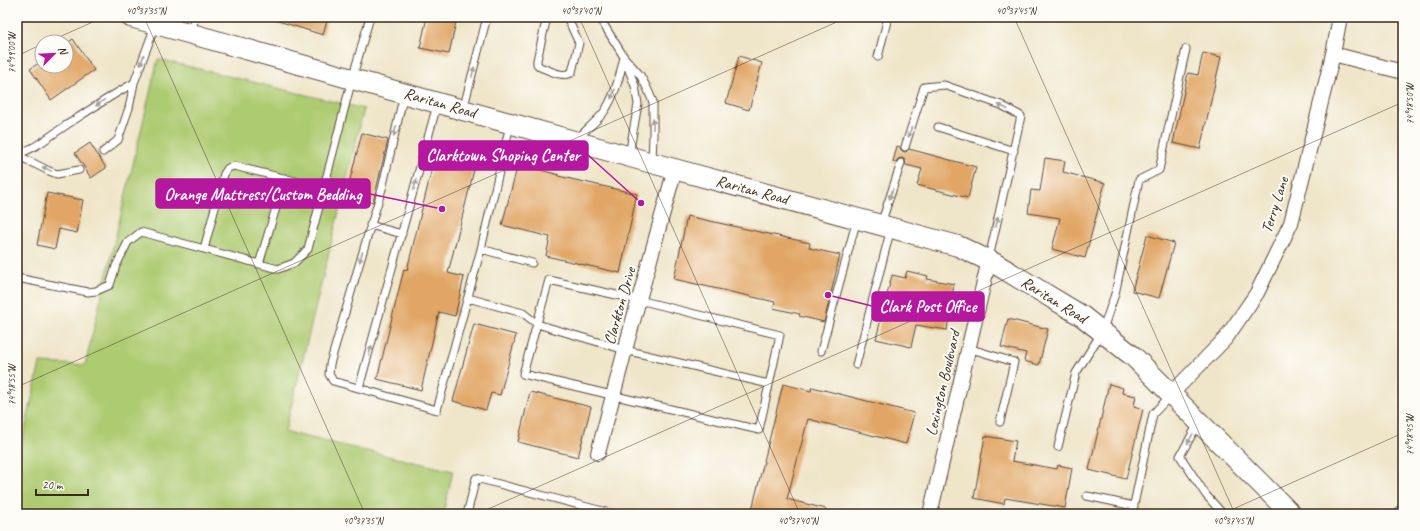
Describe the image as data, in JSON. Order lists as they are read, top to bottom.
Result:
{
  "streets": {
    "main road": ["Raritan Road"],
    "street": ["Terry Lane", "Clarkton Drive", "Lexington Boulevard"]
  },
  "crossings": [
    ["Raritan Road", "Terry Lane"],
    ["Raritan Road", "Clarkton Drive"],
    ["Raritan Road", "Lexington Boulevard"]
  ],
  "places": ["Clarktown Shoping Center", "Orange Mattress/Custom Bedding", "Clark Post Office"],
  "scale_bar": "20 m",
  "north": "top right",
  "coordinates": [
    "40°37'35\"N",
    "40°37'40\"N",
    "40°37'45\"N",
    "74°19'00\"W",
    "74°18'50\"W",
    "74°18'55\"W",
    "74°18'45\"W"
  ]
}
